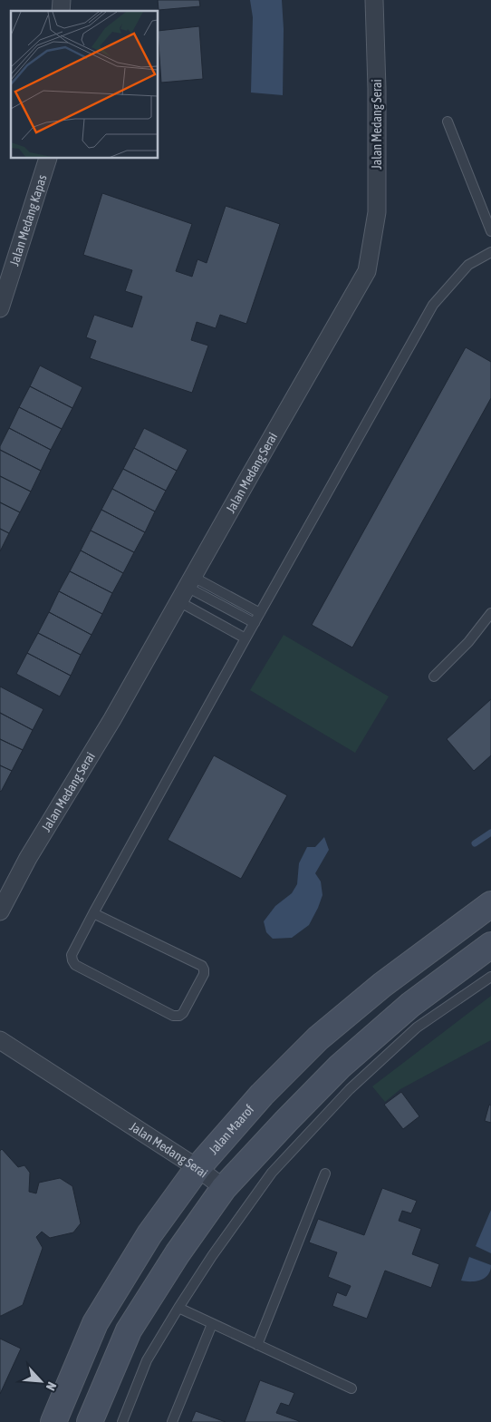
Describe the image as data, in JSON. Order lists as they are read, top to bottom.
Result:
{
  "streets": {
    "main road": ["Jalan Maarof"],
    "street": ["Jalan Medang Serai", "Jalan Medang Kapas"]
  },
  "crossings": [
    ["Jalan Medang Serai", "Jalan Maarof"]
  ],
  "north": "bottom right"
}
